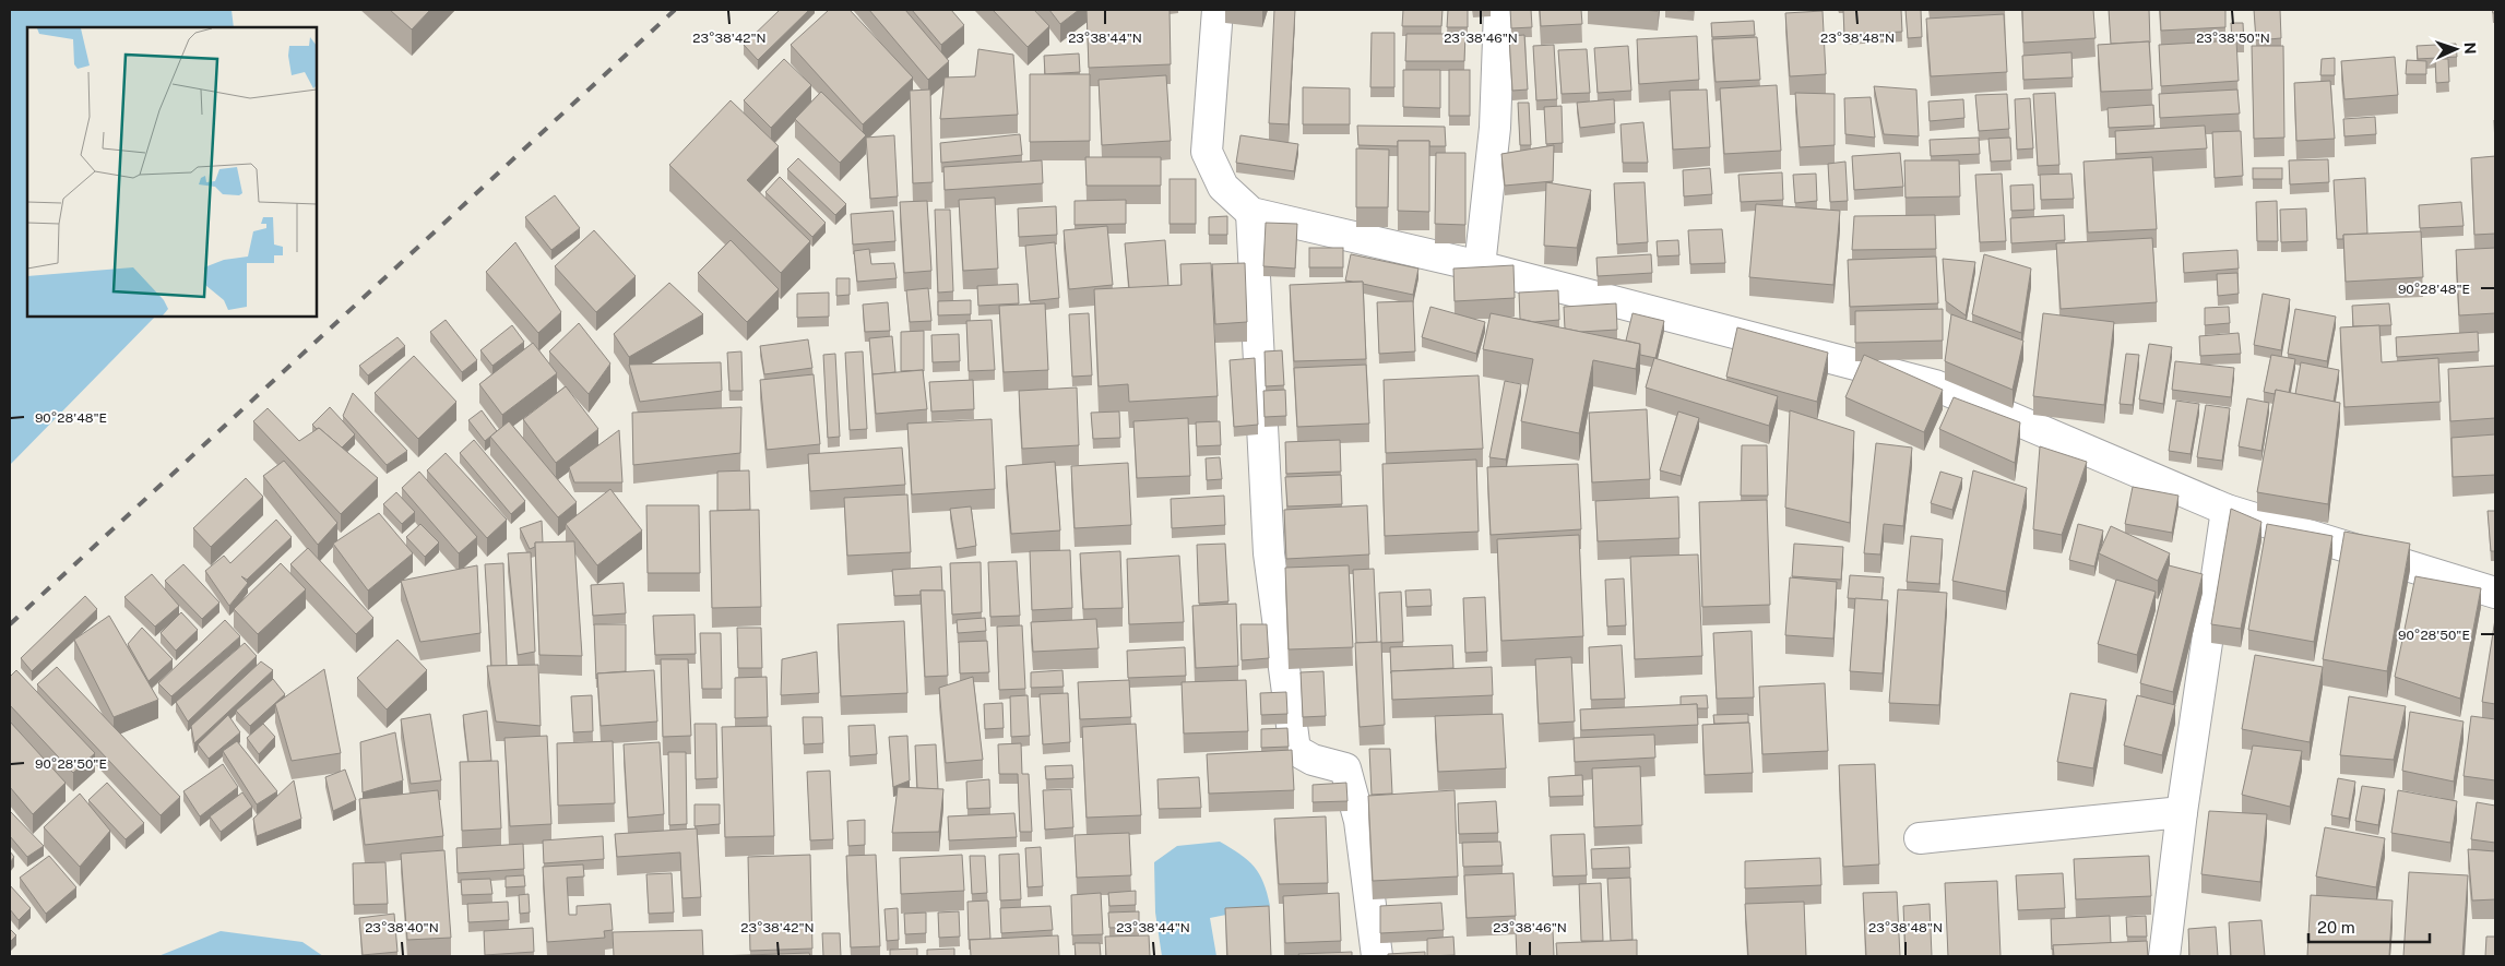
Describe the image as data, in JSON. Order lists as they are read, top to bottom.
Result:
{
  "scale_bar": "20 m",
  "north": "right",
  "coordinates": [
    "23°38'42\"N",
    "23°38'44\"N",
    "23°38'46\"N",
    "23°38'48\"N",
    "23°38'50\"N",
    "90°28'48\"E",
    "90°28'50\"E",
    "23°38'40\"N"
  ]
}
